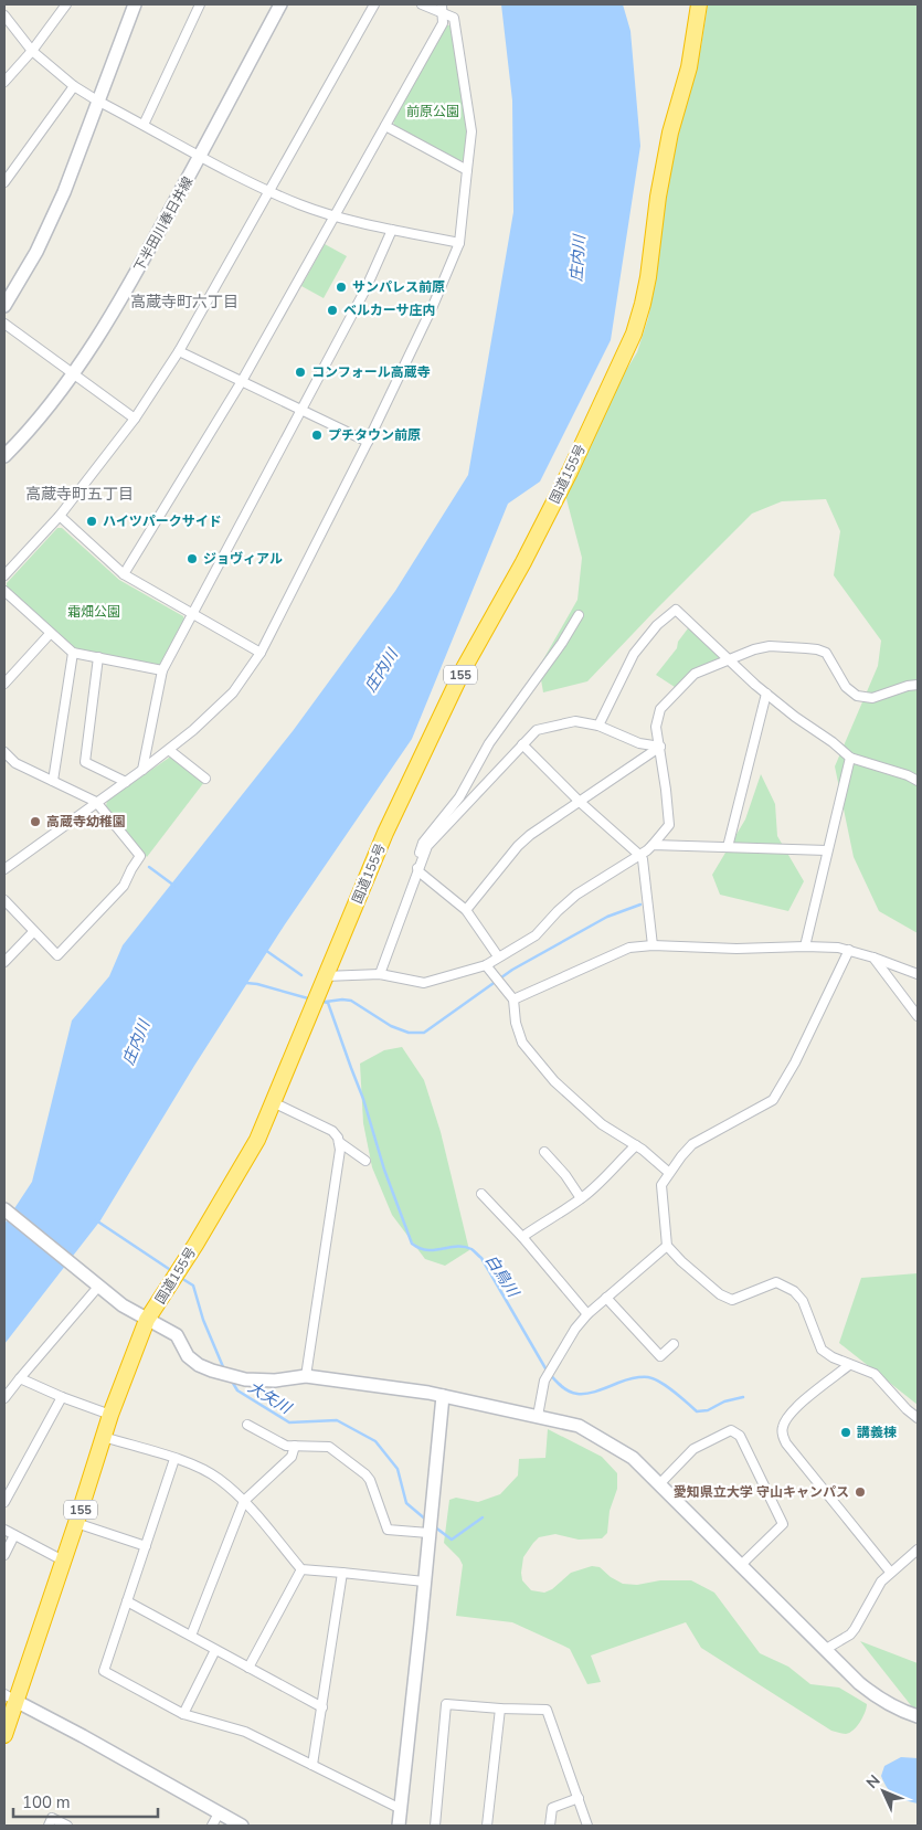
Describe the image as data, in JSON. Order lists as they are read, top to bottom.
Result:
{
  "streets": {
    "highway": ["国道155号", "155"],
    "street": ["下半田川春日井線"]
  },
  "districts": ["高蔵寺町六丁目", "高蔵寺町五丁目"],
  "water": ["庄内川", "白鳥川", "大矢川"],
  "parks": ["前原公園", "霜畑公園"],
  "places": [
    "サンパレス前原",
    "ベルカーサ庄内",
    "コンフォール高蔵寺",
    "プチタウン前原",
    "ハイツパークサイド",
    "ジョヴィアル",
    "高蔵寺幼稚園",
    "講義棟",
    "愛知県立大学 守山キャンパス"
  ],
  "scale_bar": "100 m",
  "north": "top left"
}
